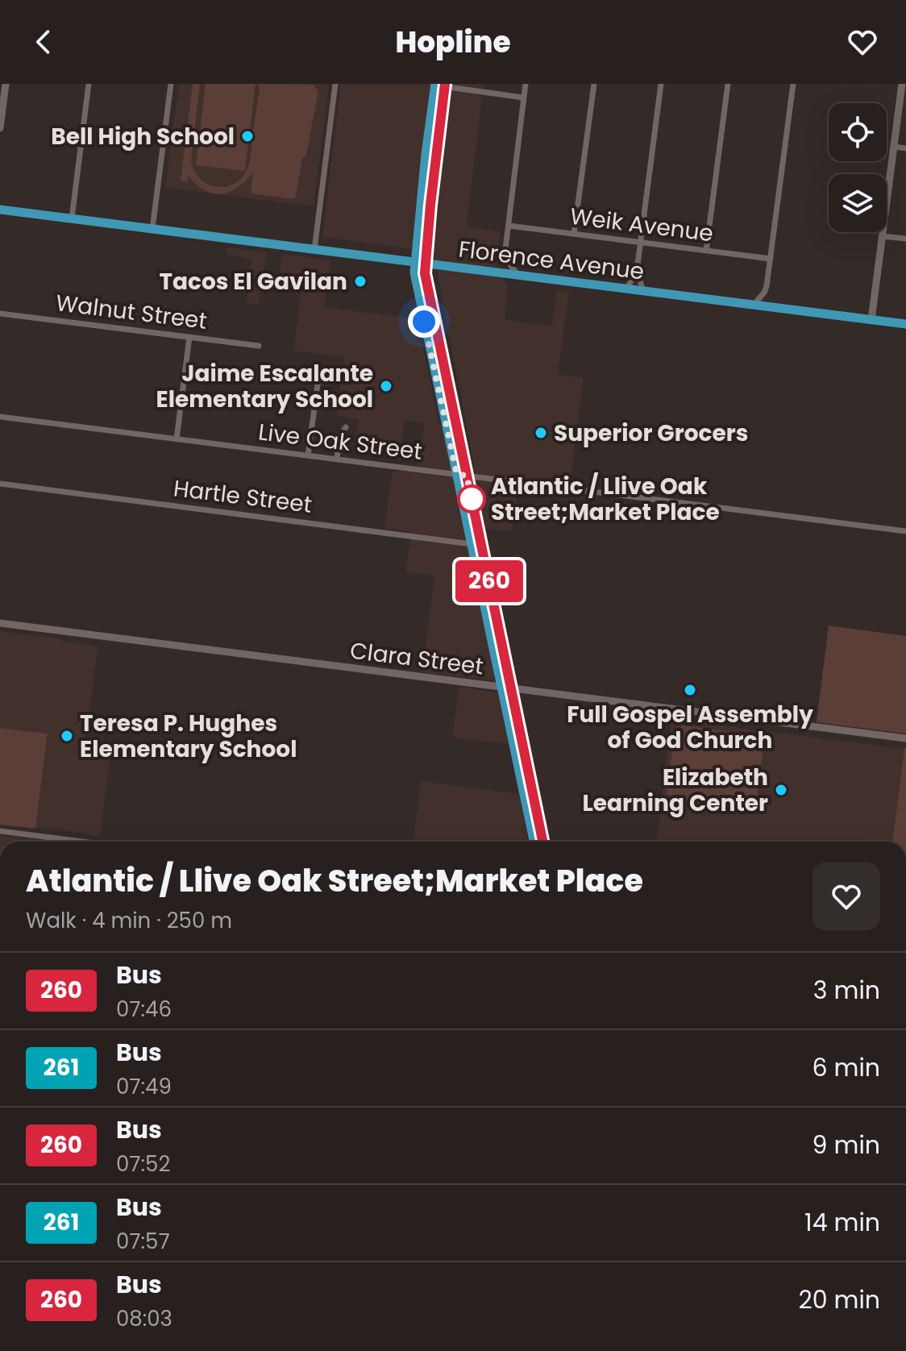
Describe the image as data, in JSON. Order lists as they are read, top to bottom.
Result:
{
  "streets": {
    "main road": ["Florence Avenue"],
    "street": [
      "Weik Avenue",
      "Walnut Street",
      "Live Oak Street",
      "Hartle Street",
      "Clara Street"
    ]
  },
  "places": [
    "Bell High School",
    "Tacos El Gavilan",
    "Jaime Escalante Elementary School",
    "Superior Grocers",
    "Atlantic / Llive Oak Street;Market Place",
    "Full Gospel Assembly of God Church",
    "Teresa P. Hughes Elementary School",
    "Elizabeth Learning Center"
  ],
  "lines": ["bus line 260"],
  "page": {
    "header": "Hopline",
    "on_map": "260",
    "heading": ["Atlantic / Llive Oak Street;Market Place", "Walk · 4 min · 250 m"],
    "list": [
      {
        "mark": "260",
        "name": "Bus",
        "note": "07:46",
        "value": "3 min"
      },
      {
        "mark": "261",
        "name": "Bus",
        "note": "07:49",
        "value": "6 min"
      },
      {
        "mark": "260",
        "name": "Bus",
        "note": "07:52",
        "value": "9 min"
      },
      {
        "mark": "261",
        "name": "Bus",
        "note": "07:57",
        "value": "14 min"
      },
      {
        "mark": "260",
        "name": "Bus",
        "note": "08:03",
        "value": "20 min"
      }
    ]
  }
}
